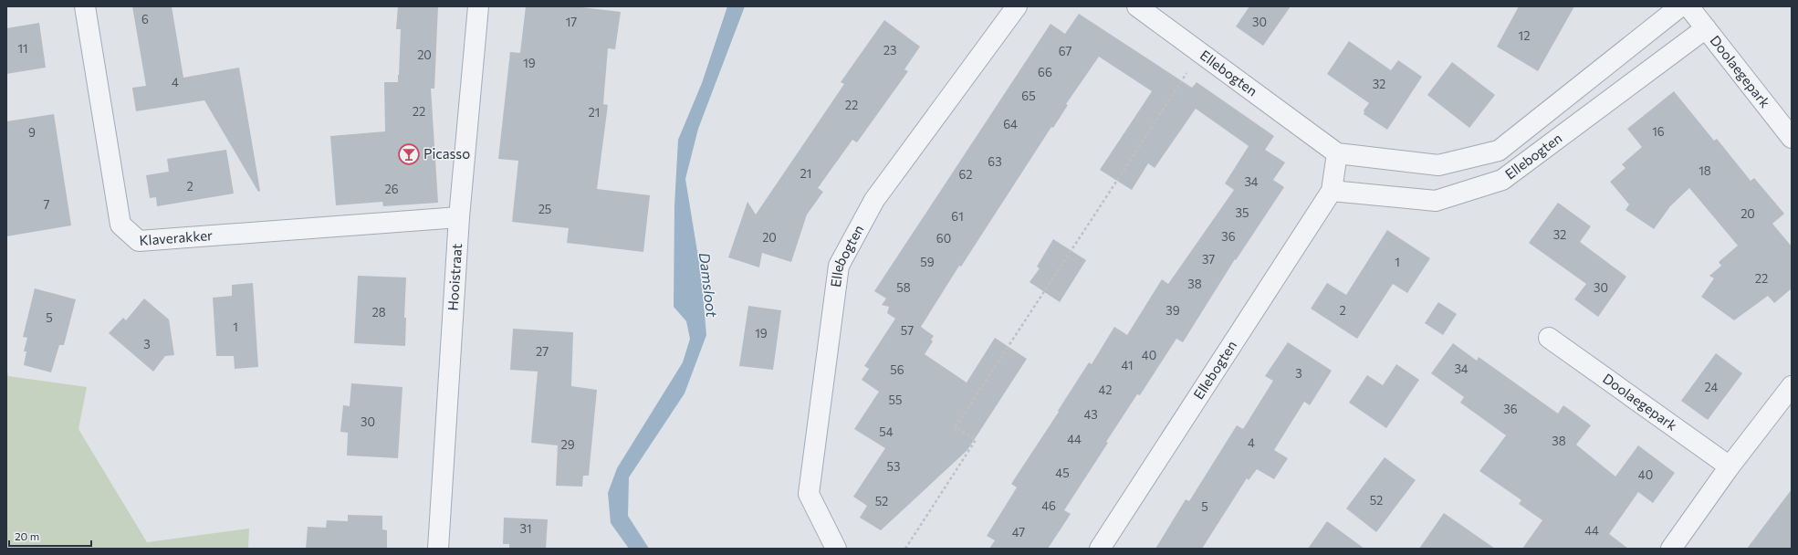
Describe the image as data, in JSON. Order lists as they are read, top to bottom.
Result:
{
  "streets": {
    "street": [
      "Doolaegepark",
      "Ellebogten",
      "Klaverakker",
      "Hooistraat"
    ]
  },
  "crossings": [
    ["Doolaegepark", "Ellebogten"],
    ["Klaverakker", "Hooistraat"]
  ],
  "water": ["Damsloot"],
  "places": {
    "bar": ["Picasso"]
  },
  "house_numbers": [
    "6",
    "17",
    "30",
    "12",
    "11",
    "23",
    "67",
    "20",
    "19",
    "66",
    "4",
    "32",
    "65",
    "22",
    "22",
    "21",
    "64",
    "16",
    "9",
    "63",
    "18",
    "21",
    "62",
    "34",
    "2",
    "26",
    "7",
    "25",
    "35",
    "20",
    "61",
    "32",
    "36",
    "20",
    "60",
    "37",
    "59",
    "1",
    "22",
    "38",
    "58",
    "30",
    "39",
    "2",
    "28",
    "5",
    "1",
    "57",
    "19",
    "3",
    "27",
    "40",
    "41",
    "34",
    "56",
    "3",
    "24",
    "42",
    "55",
    "36",
    "43",
    "30",
    "54",
    "44",
    "38",
    "4",
    "29",
    "53",
    "45",
    "40",
    "52",
    "52",
    "46",
    "5",
    "31",
    "44",
    "47"
  ],
  "scale_bar": "20 m"
}
